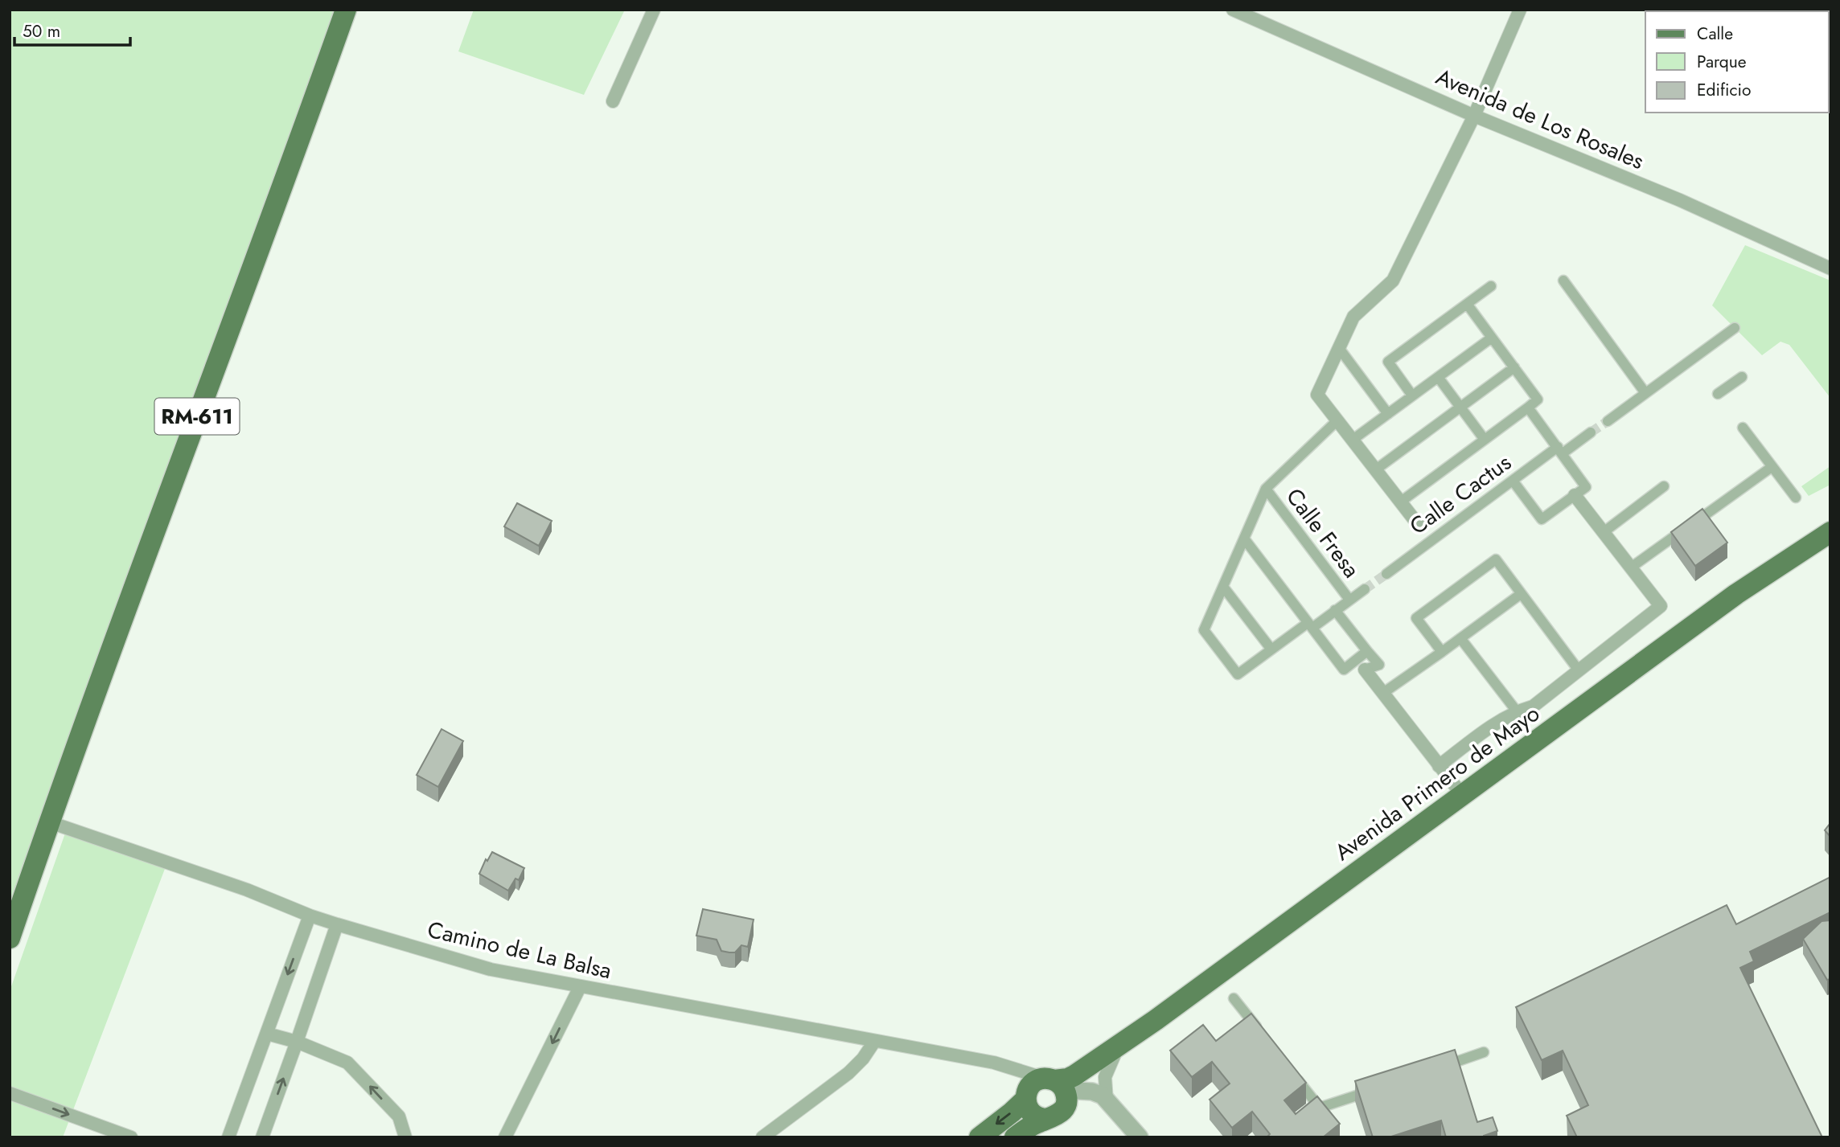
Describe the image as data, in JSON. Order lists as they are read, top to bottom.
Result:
{
  "streets": {
    "main road": ["RM-611", "Avenida Primero de Mayo"],
    "street": [
      "Avenida de Los Rosales",
      "Calle Cactus",
      "Calle Fresa",
      "Camino de La Balsa"
    ]
  },
  "crossings": [
    ["RM-611", "Camino de La Balsa"],
    ["Avenida Primero de Mayo", "Camino de La Balsa"]
  ],
  "legend": ["Calle", "Parque", "Edificio"],
  "scale_bar": "50 m"
}
